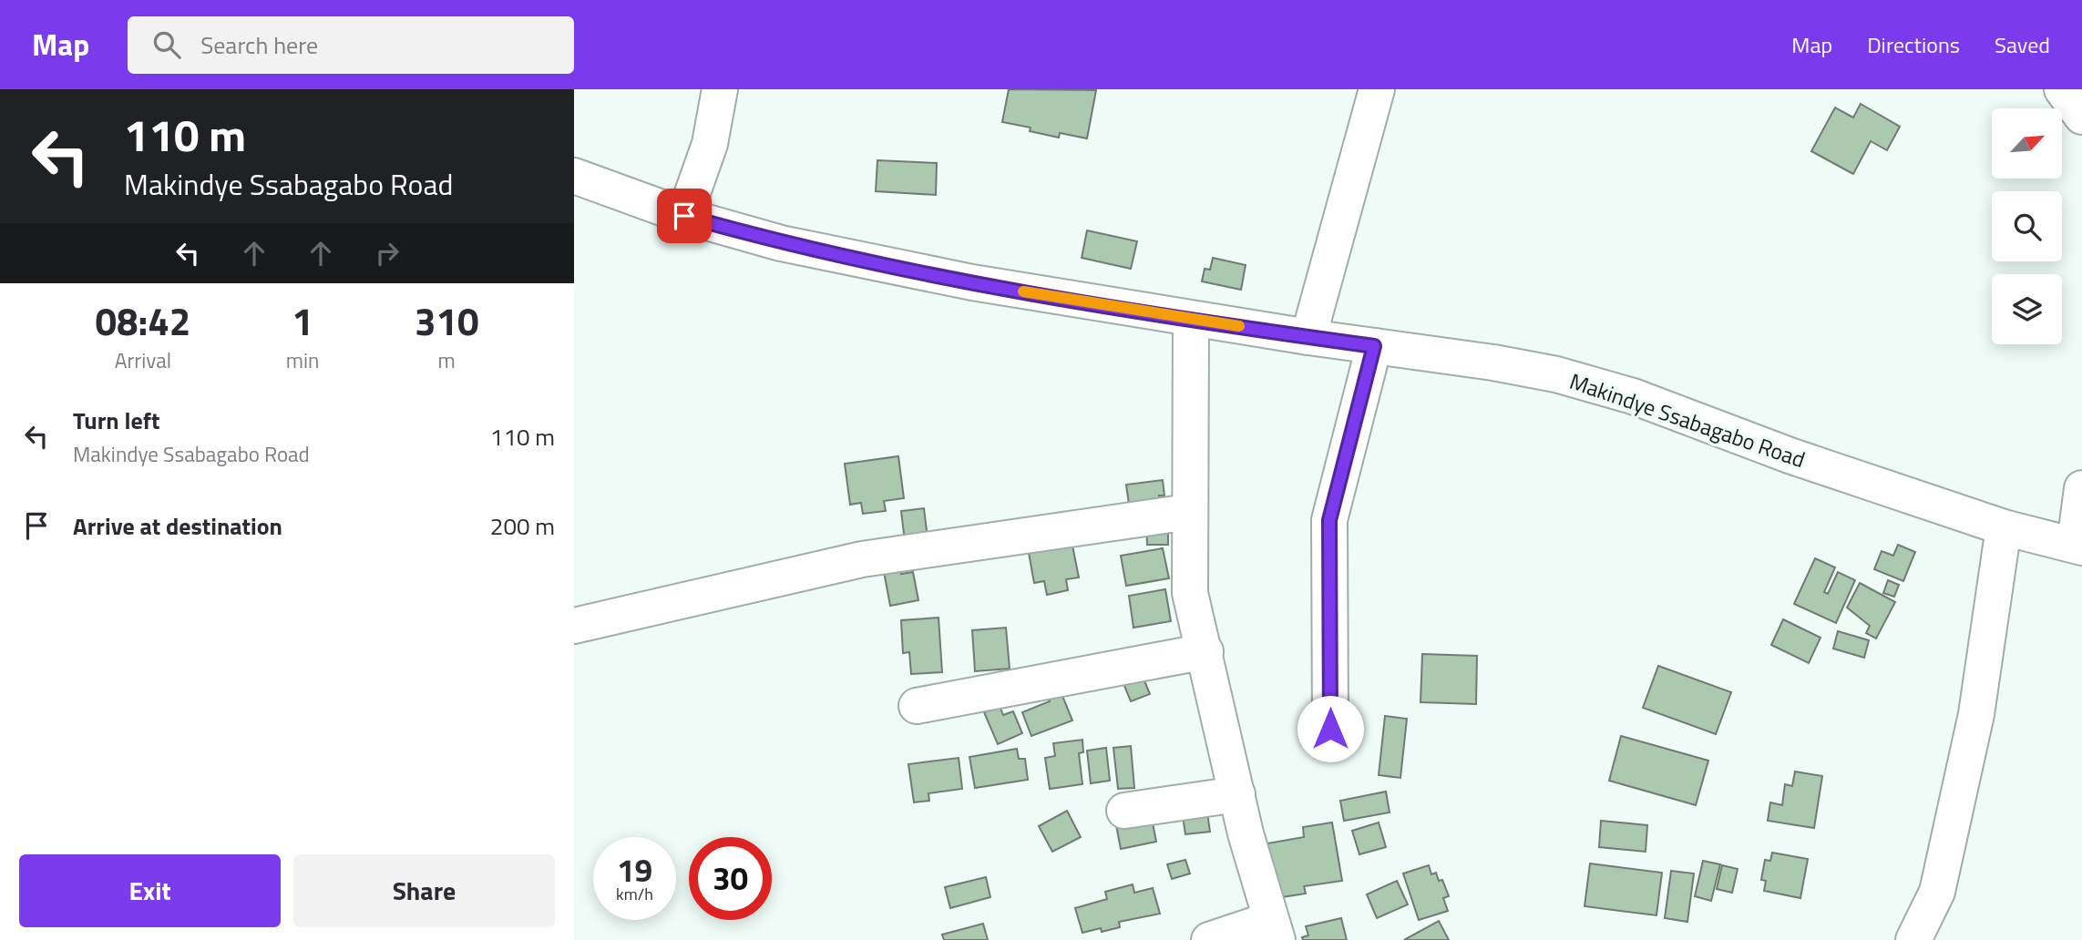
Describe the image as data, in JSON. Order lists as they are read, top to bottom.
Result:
{
  "streets": {
    "street": ["Makindye Ssabagabo Road"]
  },
  "north": "top right",
  "page": {
    "header": "Map",
    "search": "Search here",
    "nav": ["Map", "Directions", "Saved"],
    "turn": ["110 m", "Makindye Ssabagabo Road"],
    "eta": [
      "08:42",
      "Arrival",
      "1",
      "min",
      "310",
      "m"
    ],
    "list": [
      {
        "name": "Turn left",
        "note": "Makindye Ssabagabo Road",
        "value": "110 m"
      },
      {
        "name": "Arrive at destination",
        "value": "200 m"
      }
    ],
    "speed": "19 km/h",
    "limit": "30",
    "buttons": ["Exit", "Share"]
  }
}
